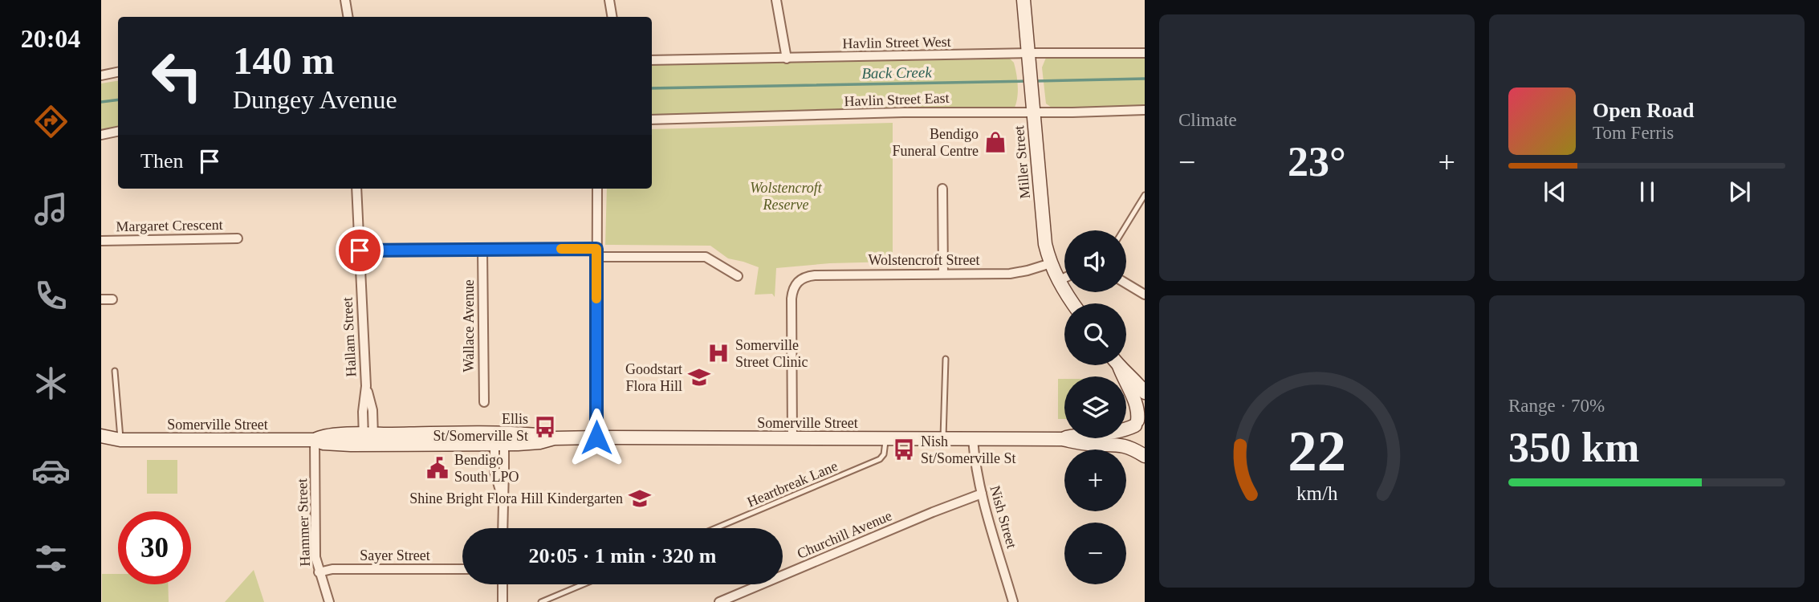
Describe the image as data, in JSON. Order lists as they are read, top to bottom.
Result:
{
  "streets": {
    "street": [
      "Havlin Street West",
      "Havlin Street East",
      "Miller Street",
      "Margaret Crescent",
      "Wolstencroft Street",
      "Wallace Avenue",
      "Hallam Street",
      "Somerville Street",
      "Nish Street",
      "Hammer Street",
      "Churchill Avenue",
      "Sayer Street"
    ],
    "lane": ["Heartbreak Lane"]
  },
  "crossings": [
    ["Havlin Street West", "Miller Street"],
    ["Havlin Street East", "Miller Street"],
    ["Miller Street", "Wolstencroft Street"],
    ["Wolstencroft Street", "Somerville Street"],
    ["Hallam Street", "Somerville Street"],
    ["Somerville Street", "Heartbreak Lane"],
    ["Somerville Street", "Nish Street"],
    ["Somerville Street", "Hammer Street"],
    ["Nish Street", "Churchill Avenue"],
    ["Hammer Street", "Sayer Street"]
  ],
  "water": ["Back Creek"],
  "parks": ["Wolstencroft Reserve"],
  "places": {
    "shop": ["Bendigo Funeral Centre"],
    "hospital": ["Somerville Street Clinic"],
    "school or university": ["Goodstart Flora Hill", "Shine Bright Flora Hill Kindergarten"],
    "bus stop": ["Ellis St/Somerville St", "Nish St/Somerville St"],
    "public building": ["Bendigo South LPO"]
  },
  "page": {
    "tabs": "20:04",
    "tile": [
      "Climate",
      ["Range · 70%", "350 km"]
    ],
    "turn": ["140 m", "Dungey Avenue"],
    "song": ["Open Road", "Tom Ferris"],
    "then": "Then",
    "heat": ["−", "23°", "+"],
    "map_buttons": ["+", "−"],
    "limit": "30",
    "trip": "20:05 · 1 min · 320 m",
    "gauge": ["22", "km/h"]
  }
}
